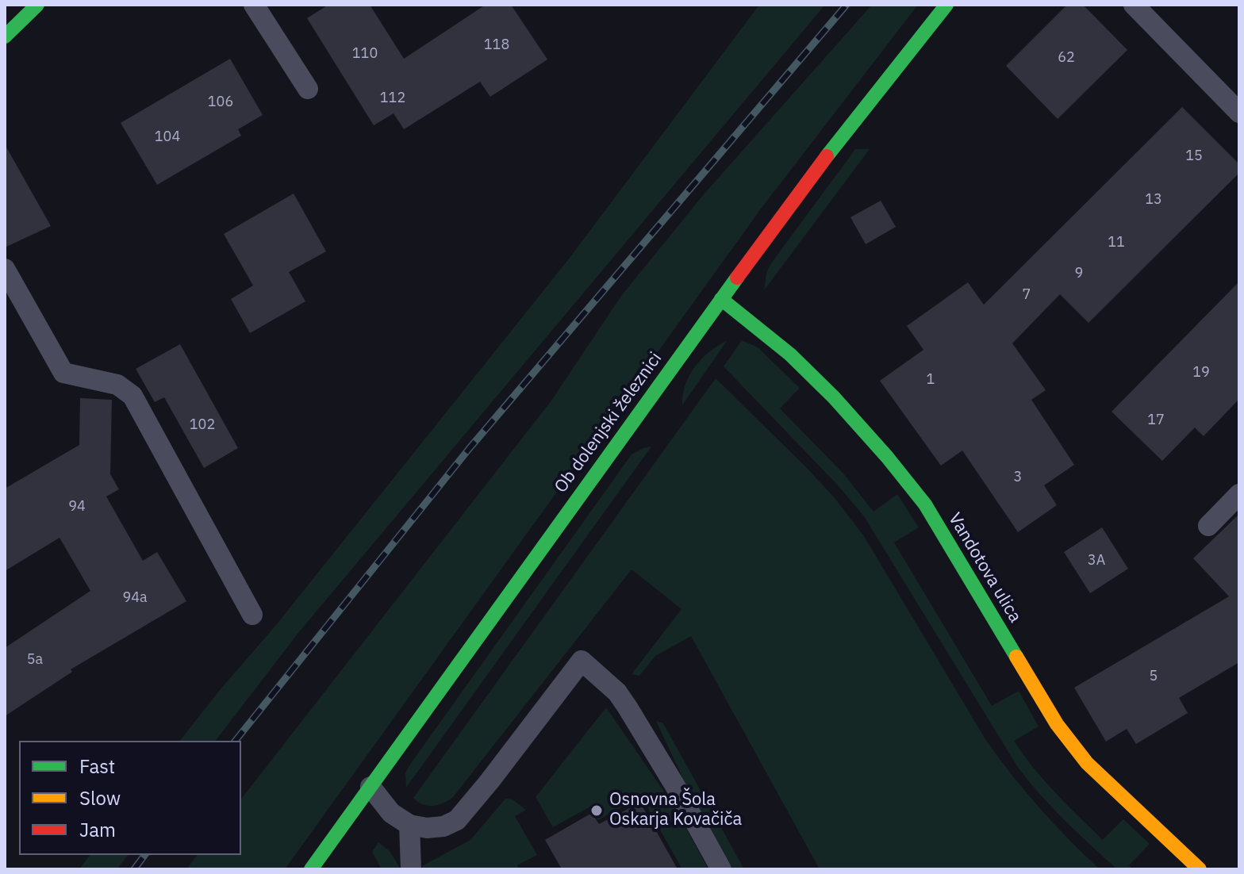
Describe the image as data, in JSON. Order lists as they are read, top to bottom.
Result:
{
  "streets": {
    "street": ["Ob dolenjski železnici", "Vandotova ulica"]
  },
  "crossings": [
    ["Ob dolenjski železnici", "Vandotova ulica"]
  ],
  "places": ["Osnovna Šola Oskarja Kovačiča"],
  "house_numbers": [
    "118",
    "110",
    "62",
    "112",
    "106",
    "104",
    "15",
    "13",
    "11",
    "9",
    "7",
    "19",
    "1",
    "17",
    "102",
    "3",
    "94",
    "3A",
    "94a",
    "5a",
    "5"
  ],
  "legend": ["Fast", "Slow", "Jam"]
}
